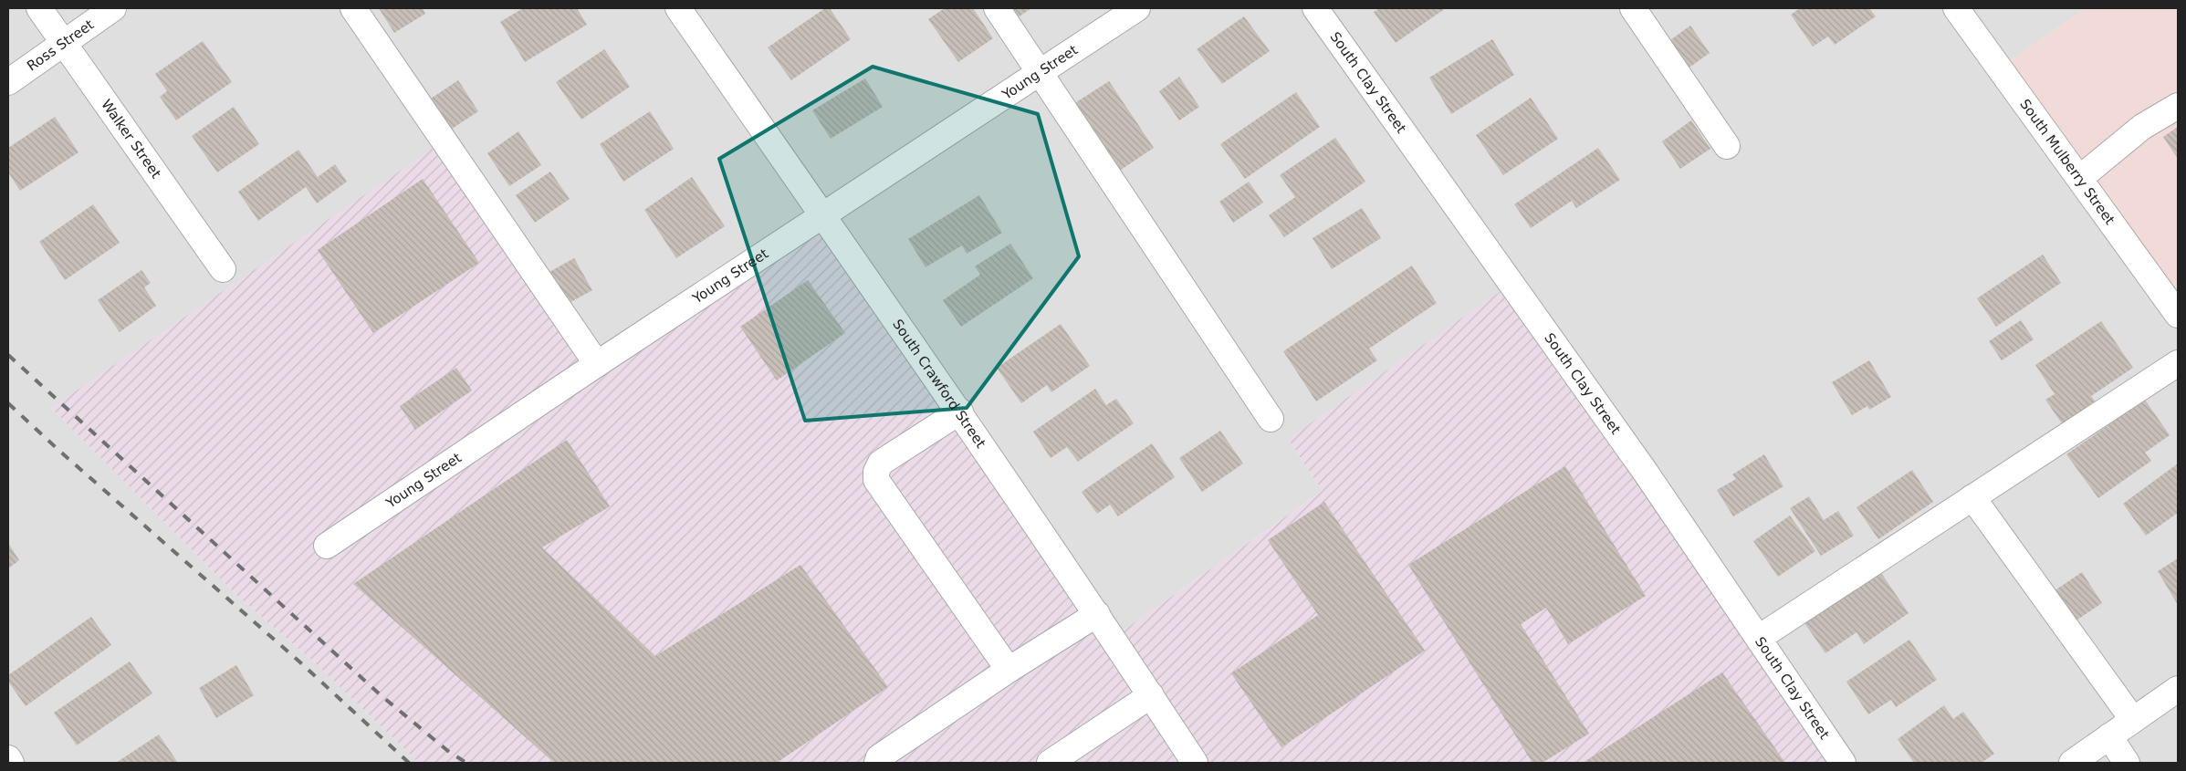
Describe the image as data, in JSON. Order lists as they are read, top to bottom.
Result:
{
  "streets": {
    "street": [
      "Ross Street",
      "Young Street",
      "South Clay Street",
      "Walker Street",
      "South Mulberry Street",
      "South Crawford Street"
    ]
  },
  "crossings": [
    ["Ross Street", "Walker Street"],
    ["Young Street", "South Crawford Street"]
  ]
}
